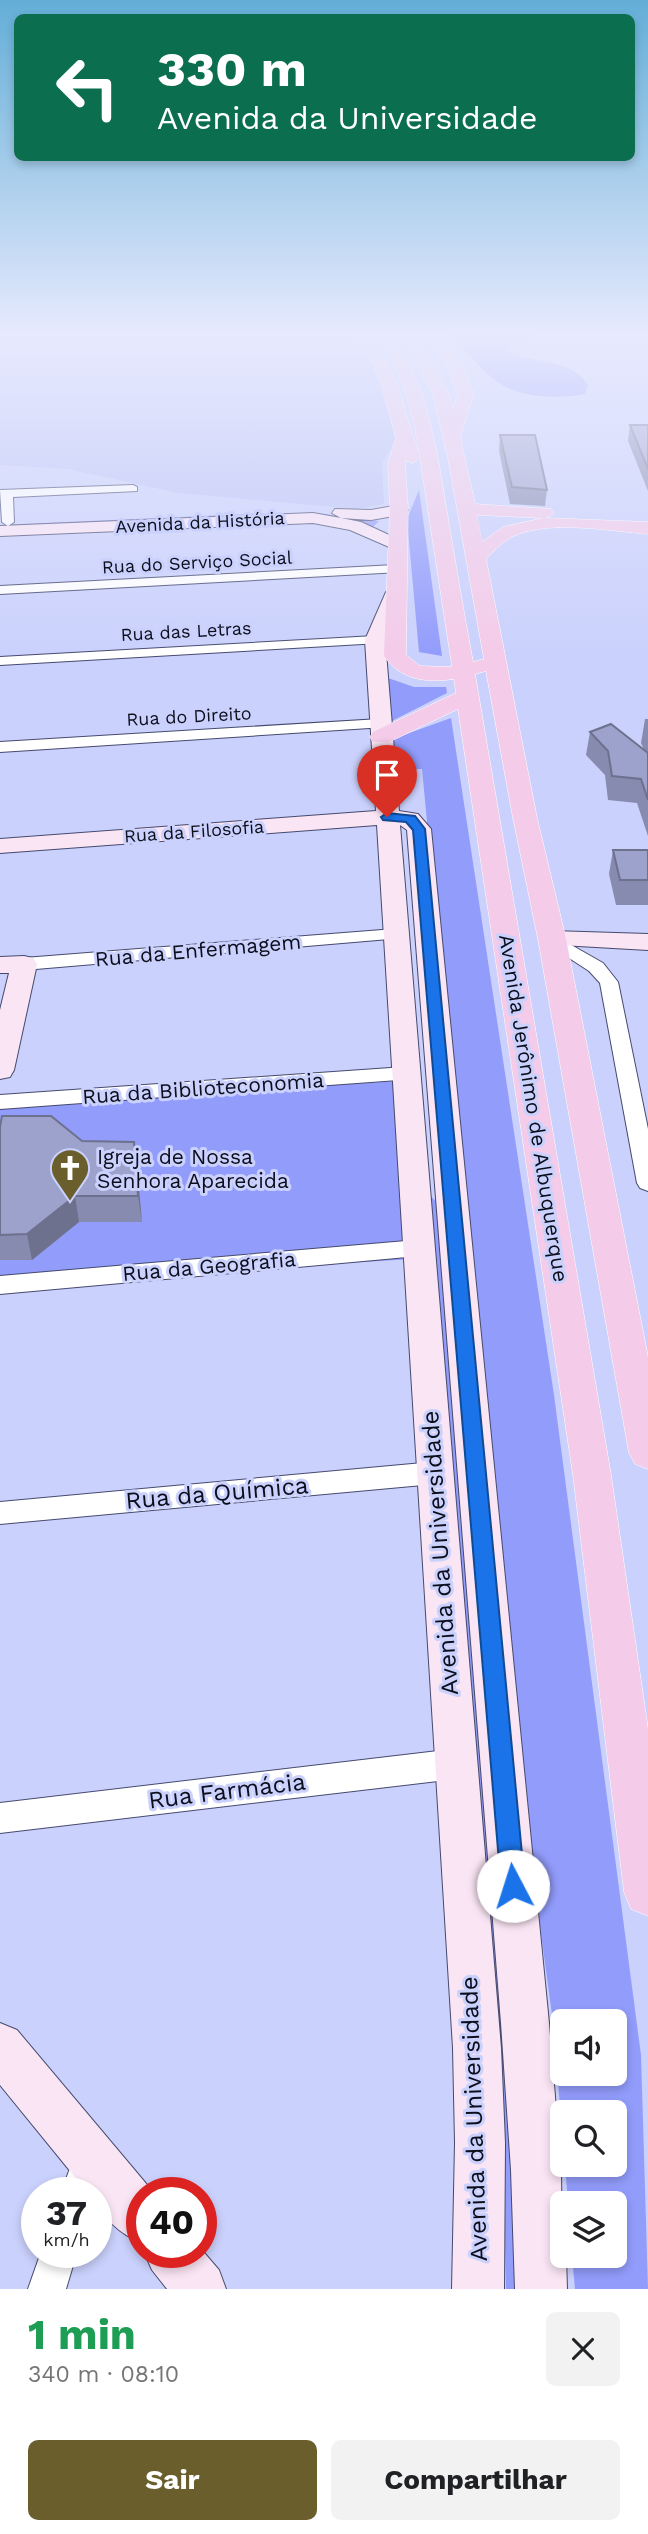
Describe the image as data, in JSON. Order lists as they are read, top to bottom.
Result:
{
  "streets": {
    "main road": ["Avenida Jerônimo de Albuquerque", "Avenida da Universidade"],
    "street": [
      "Avenida da História",
      "Rua do Serviço Social",
      "Rua das Letras",
      "Rua do Direito",
      "Rua da Filosofia",
      "Rua da Enfermagem",
      "Rua da Biblioteconomia",
      "Rua da Geografia",
      "Rua da Química",
      "Rua Farmácia"
    ]
  },
  "crossings": [
    ["Avenida da História", "Avenida da Universidade"],
    ["Rua do Serviço Social", "Avenida da Universidade"],
    ["Rua das Letras", "Avenida da Universidade"],
    ["Rua do Direito", "Avenida da Universidade"],
    ["Rua da Filosofia", "Avenida da Universidade"],
    ["Rua da Enfermagem", "Avenida da Universidade"],
    ["Rua da Biblioteconomia", "Avenida da Universidade"],
    ["Avenida Jerônimo de Albuquerque", "Avenida da Universidade"],
    ["Rua da Geografia", "Avenida da Universidade"],
    ["Rua da Química", "Avenida da Universidade"],
    ["Avenida da Universidade", "Rua Farmácia"]
  ],
  "places": {
    "church": ["Igreja de Nossa Senhora Aparecida"]
  },
  "page": {
    "turn": ["330 m", "Avenida da Universidade"],
    "speed": "37 km/h",
    "limit": "40",
    "heading": ["1 min", "340 m · 08:10"],
    "buttons": ["Sair", "Compartilhar"]
  }
}
